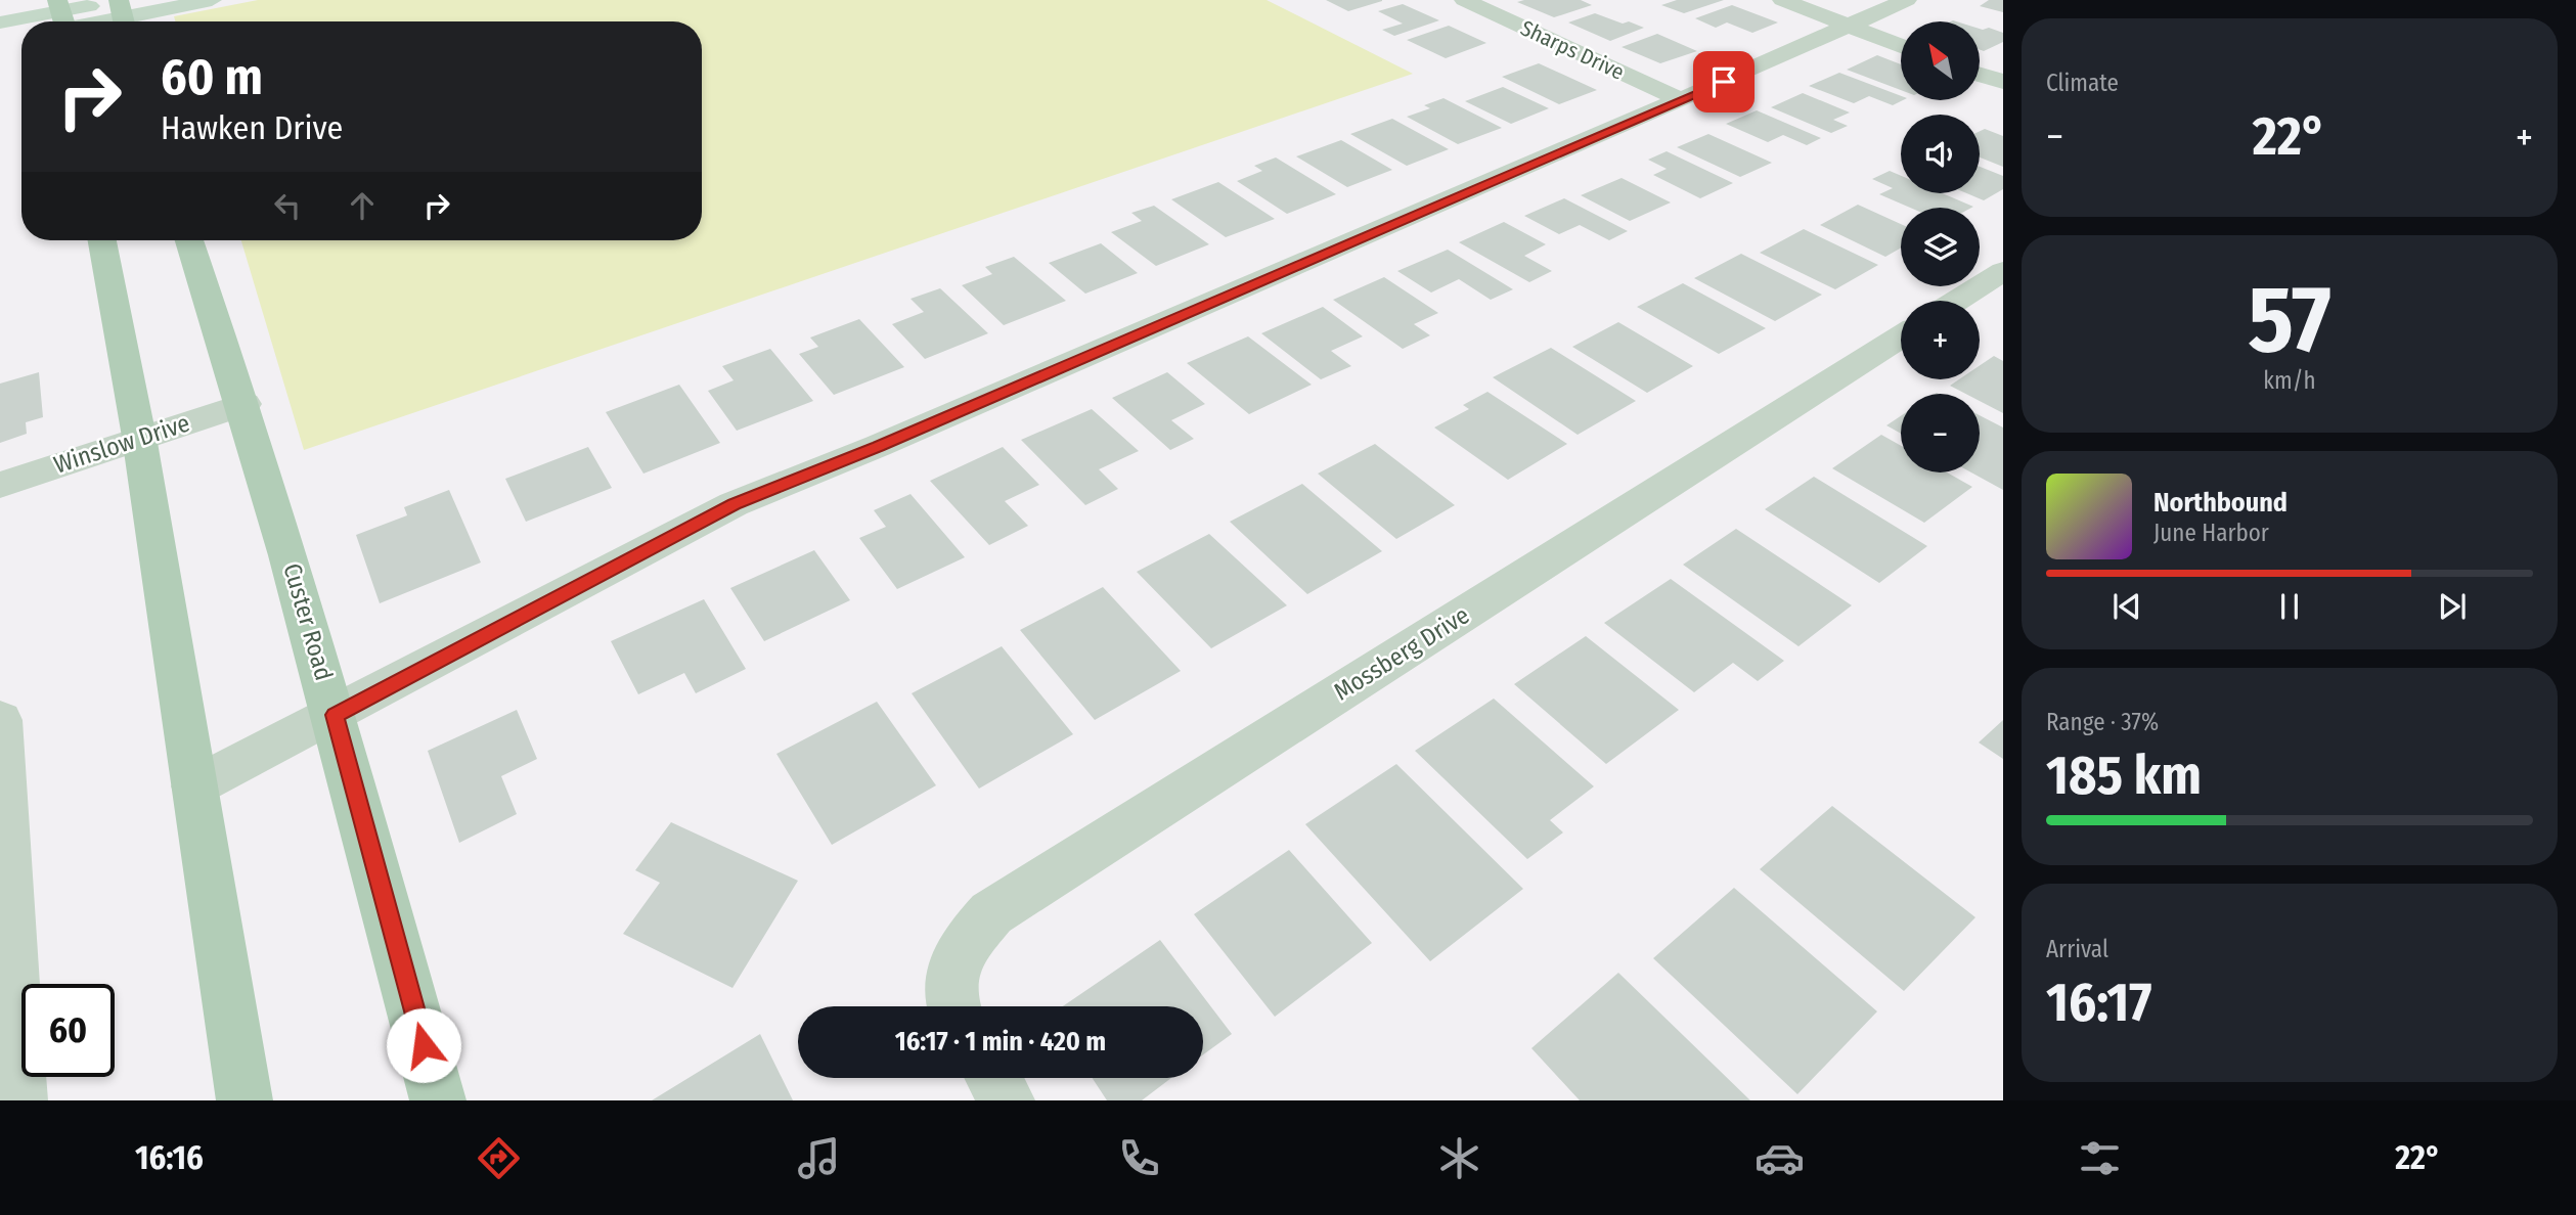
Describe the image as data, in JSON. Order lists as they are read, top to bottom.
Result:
{
  "streets": {
    "main road": ["Custer Road"],
    "street": ["Sharps Drive", "Winslow Drive", "Mossberg Drive"]
  },
  "crossings": [
    ["Winslow Drive", "Custer Road"]
  ],
  "north": "top left",
  "page": {
    "tile": [
      "Climate",
      ["57", "km/h"],
      ["Range · 37%", "185 km"],
      ["Arrival", "16:17"]
    ],
    "map_buttons": ["+", "−"],
    "turn": ["60 m", "Hawken Drive"],
    "heat": ["−", "22°", "+"],
    "song": ["Northbound", "June Harbor"],
    "limit": "60",
    "trip": "16:17 · 1 min · 420 m",
    "tabs": ["16:16", "22°"]
  }
}
